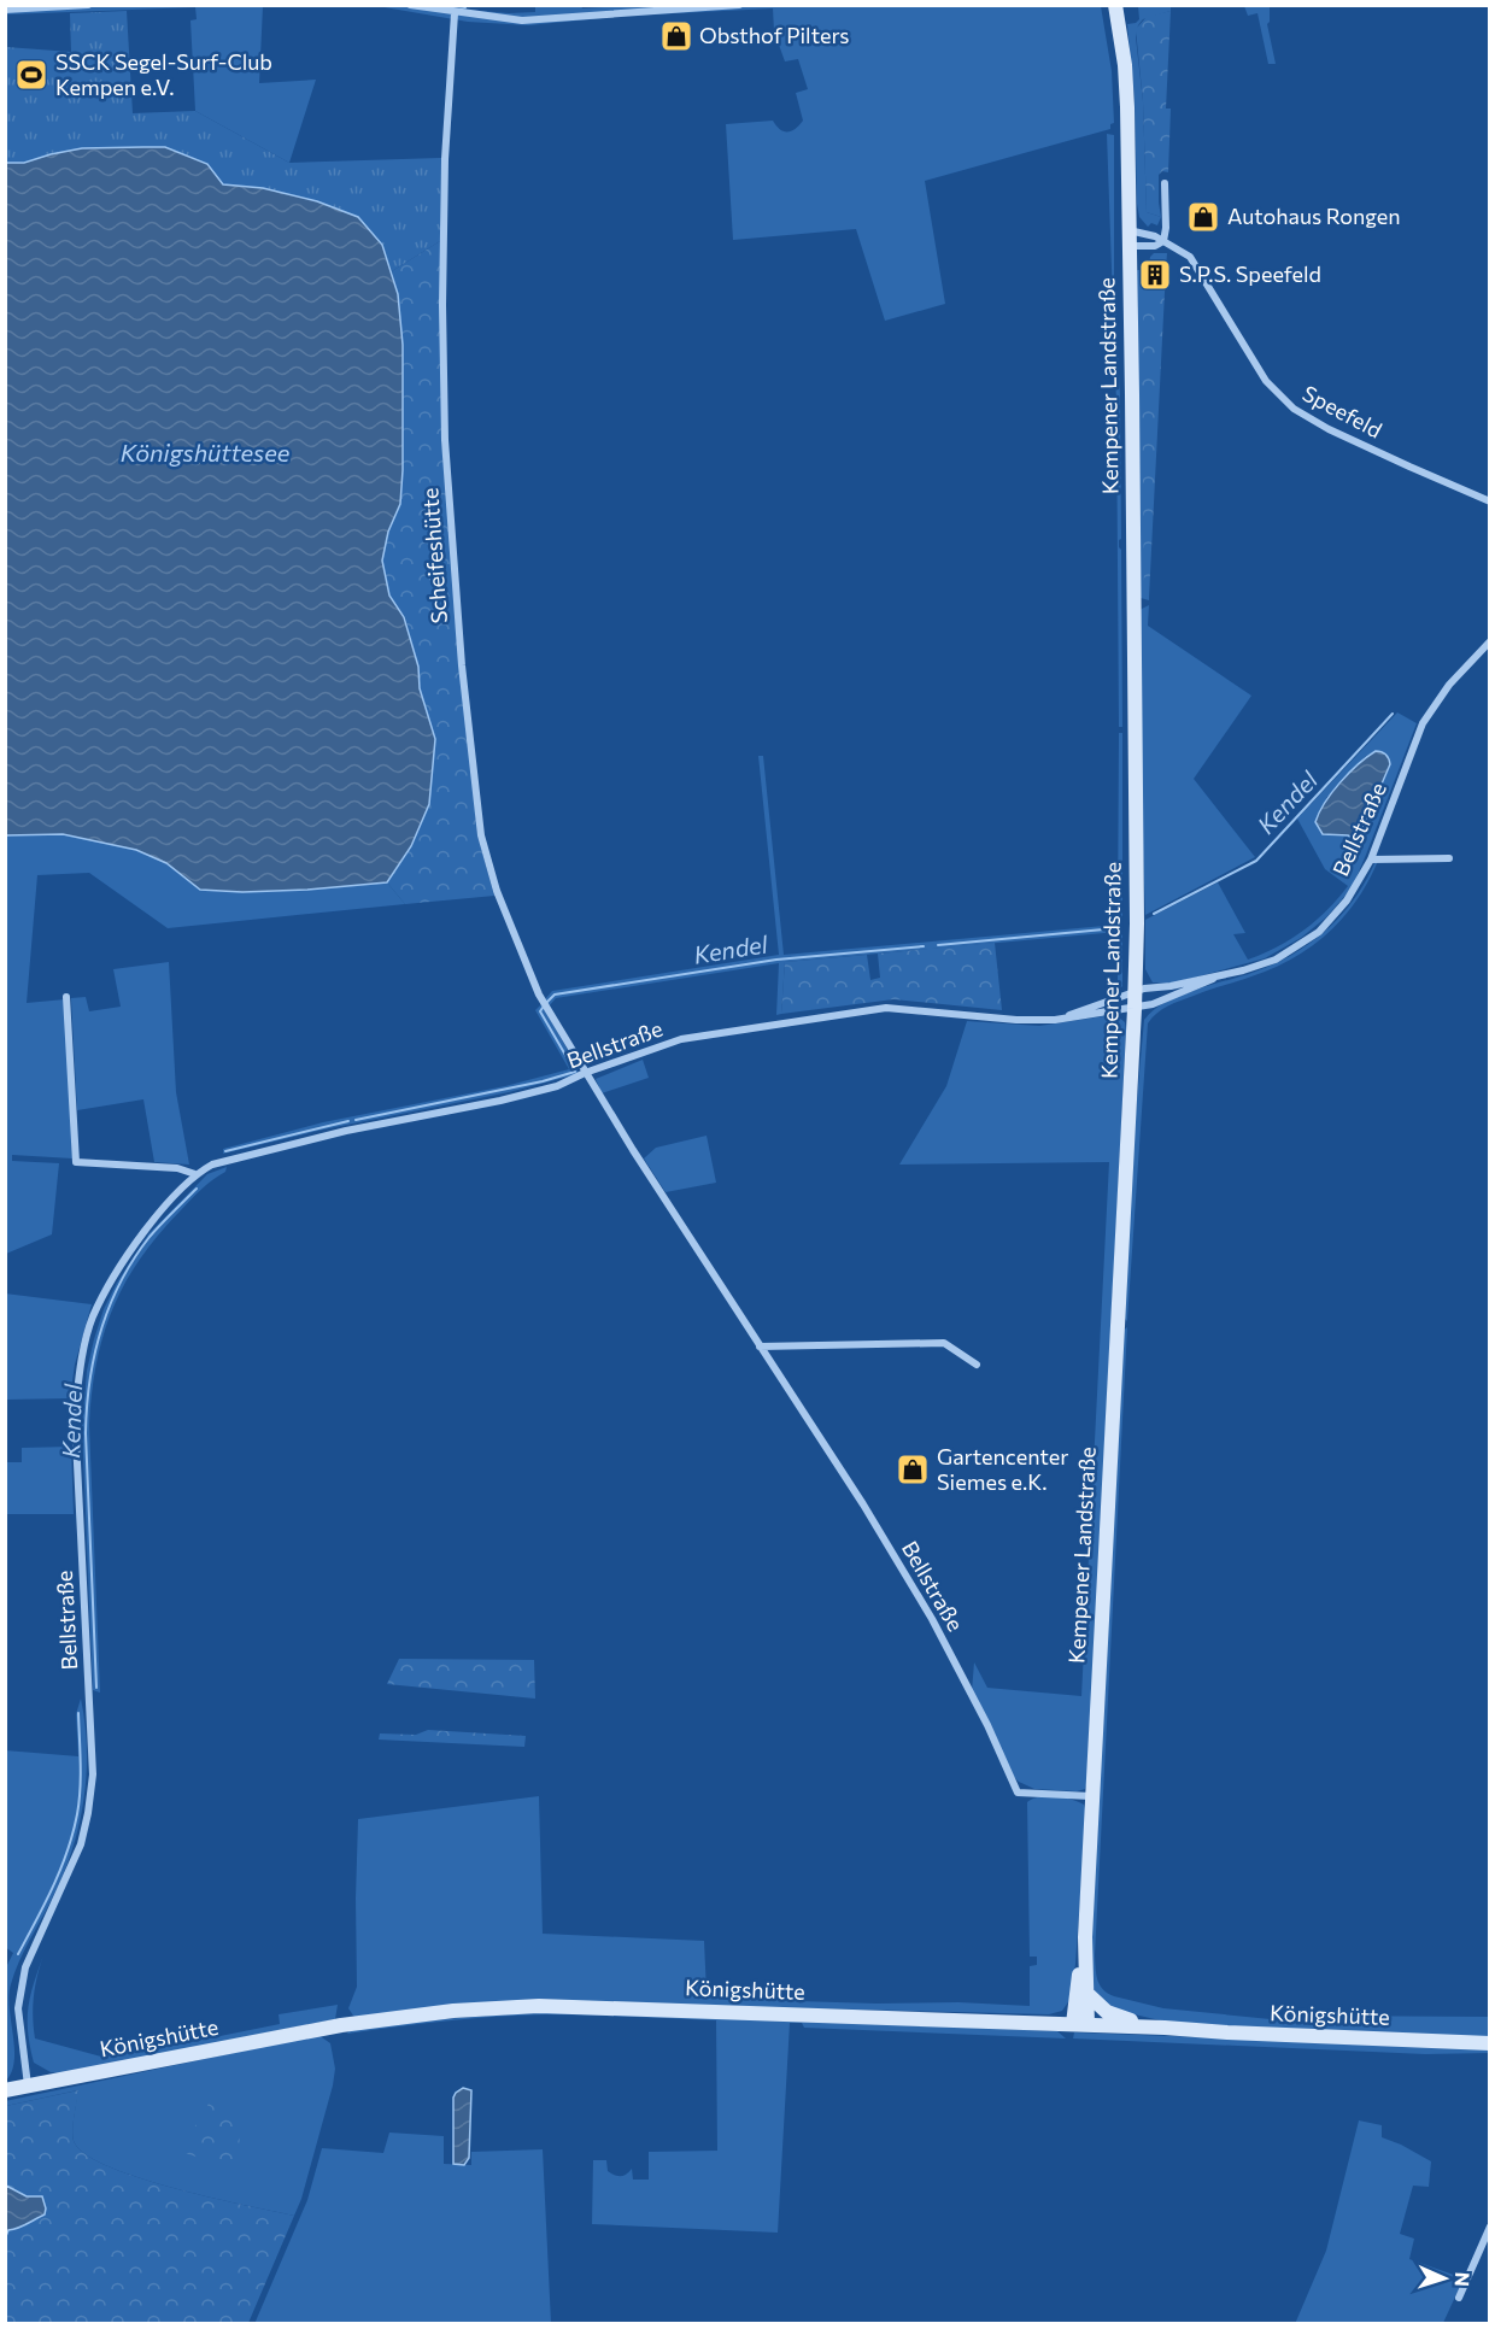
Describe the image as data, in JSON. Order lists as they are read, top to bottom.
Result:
{
  "streets": {
    "street": [
      "Kempener Landstraße",
      "Speefeld",
      "Scheifeshütte",
      "Bellstraße",
      "Königshütte"
    ]
  },
  "crossings": [
    ["Kempener Landstraße", "Speefeld"],
    ["Kempener Landstraße", "Bellstraße"],
    ["Kempener Landstraße", "Königshütte"],
    ["Scheifeshütte", "Bellstraße"],
    ["Bellstraße", "Königshütte"]
  ],
  "water": ["Königshüttesee", "Kendel"],
  "places": {
    "shop": ["Obsthof Pilters", "Autohaus Rongen", "Gartencenter Siemes e.K."],
    "sports": ["SSCK Segel-Surf-Club Kempen e.V."],
    "building": ["S.P.S. Speefeld"]
  },
  "north": "right"
}
